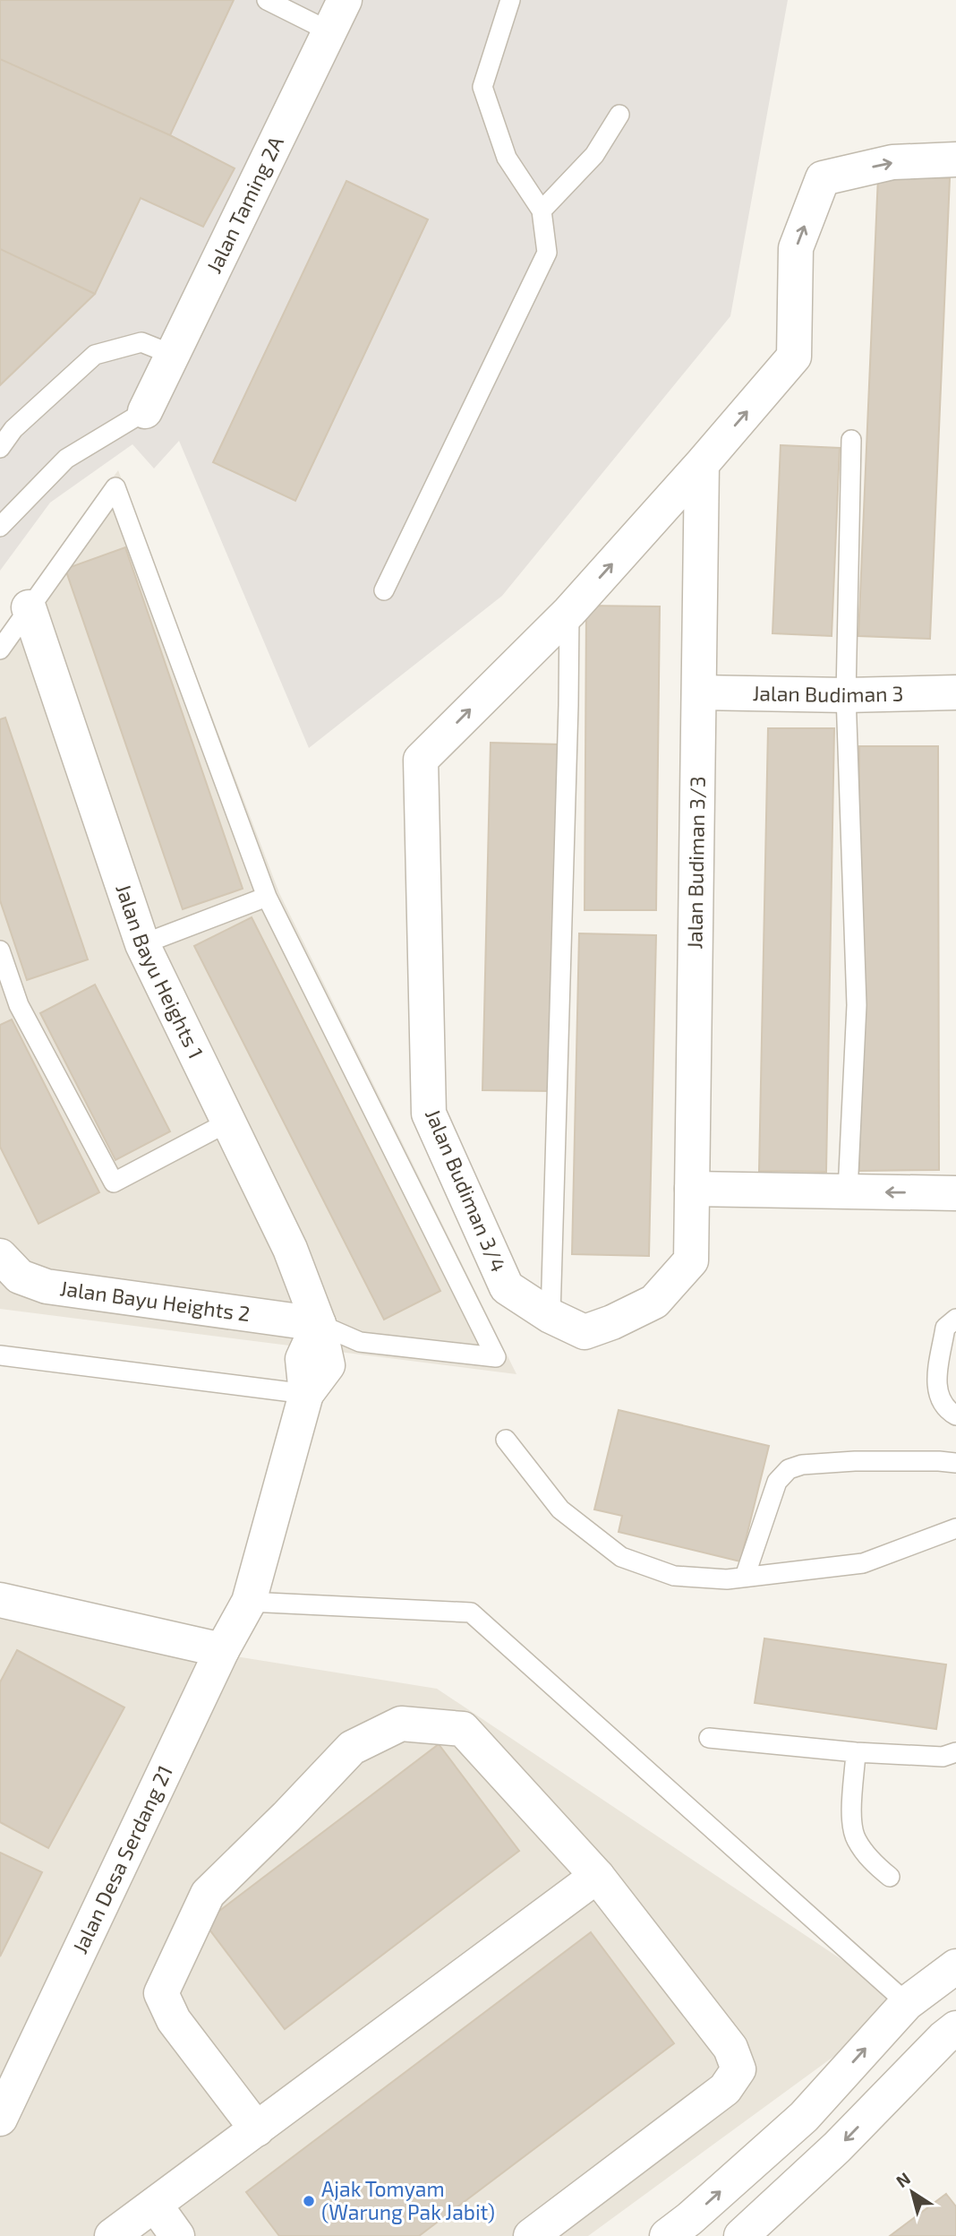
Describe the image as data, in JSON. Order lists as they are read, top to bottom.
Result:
{
  "streets": {
    "street": [
      "Jalan Taming 2A",
      "Jalan Budiman 3",
      "Jalan Budiman 3/3",
      "Jalan Bayu Heights 1",
      "Jalan Budiman 3/4",
      "Jalan Bayu Heights 2",
      "Jalan Desa Serdang 21"
    ]
  },
  "crossings": [
    ["Jalan Budiman 3", "Jalan Budiman 3/3"],
    ["Jalan Budiman 3/3", "Jalan Budiman 3/4"],
    ["Jalan Bayu Heights 1", "Jalan Bayu Heights 2"],
    ["Jalan Bayu Heights 1", "Jalan Desa Serdang 21"]
  ],
  "one_way": ["Jalan Budiman 3/4"],
  "places": ["Ajak Tomyam (Warung Pak Jabit)"],
  "north": "top left"
}
